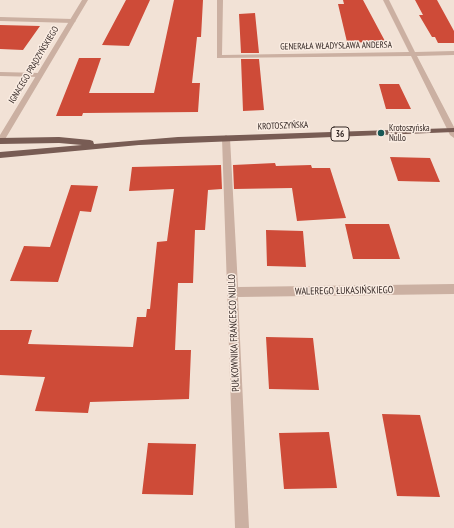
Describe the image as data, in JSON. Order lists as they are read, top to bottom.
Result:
{
  "streets": {
    "main road": ["KROTOSZYŃSKA", "36"],
    "street": [
      "GENERAŁA WŁADYSŁAWA ANDERSA",
      "IGNACEGO PRĄDZYŃSKIEGO",
      "WALEREGO ŁUKASIŃSKIEGO",
      "PUŁKOWNIKA FRANCESCO NULLO"
    ]
  },
  "crossings": [
    ["IGNACEGO PRĄDZYŃSKIEGO", "KROTOSZYŃSKA"],
    ["KROTOSZYŃSKA", "PUŁKOWNIKA FRANCESCO NULLO"],
    ["WALEREGO ŁUKASIŃSKIEGO", "PUŁKOWNIKA FRANCESCO NULLO"]
  ],
  "places": ["Krotoszyńska Nullo"]
}
